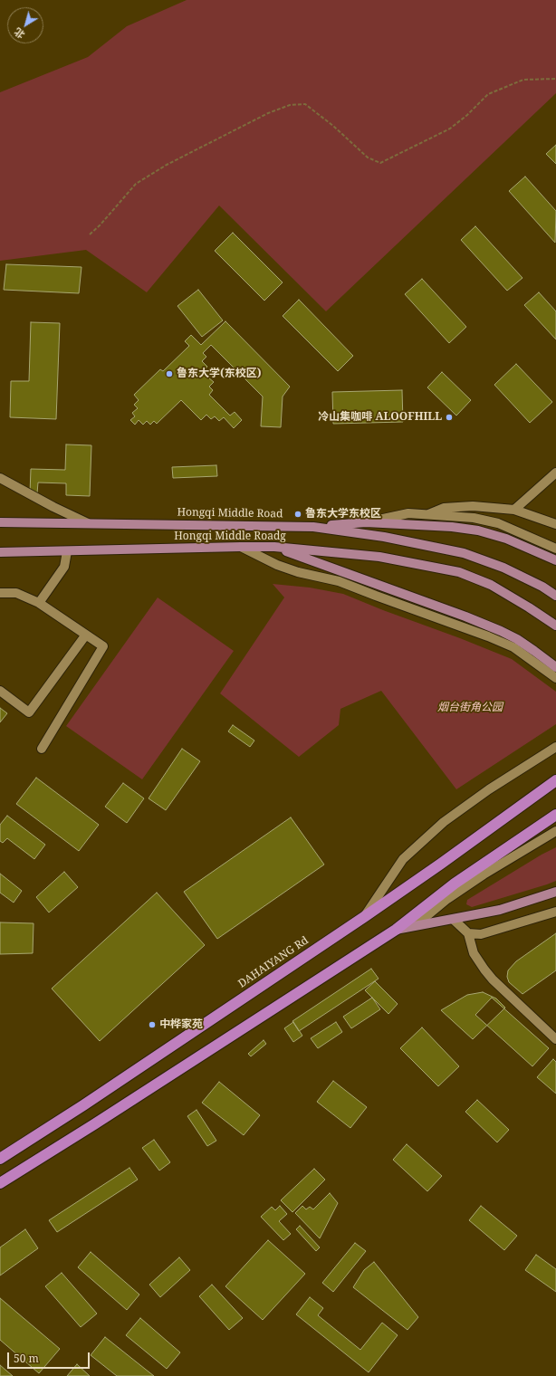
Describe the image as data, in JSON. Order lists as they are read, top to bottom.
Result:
{
  "streets": {
    "highway": ["DAHAIYANG Rd"],
    "main road": ["Hongqi Middle Road", "Hongqi Middle Roadg"]
  },
  "parks": ["烟台街角公园"],
  "places": [
    "鲁东大学(东校区)",
    "冷山集咖啡 ALOOFHILL",
    "鲁东大学东校区",
    "中桦家苑"
  ],
  "scale_bar": "50 m",
  "north": "bottom left"
}
